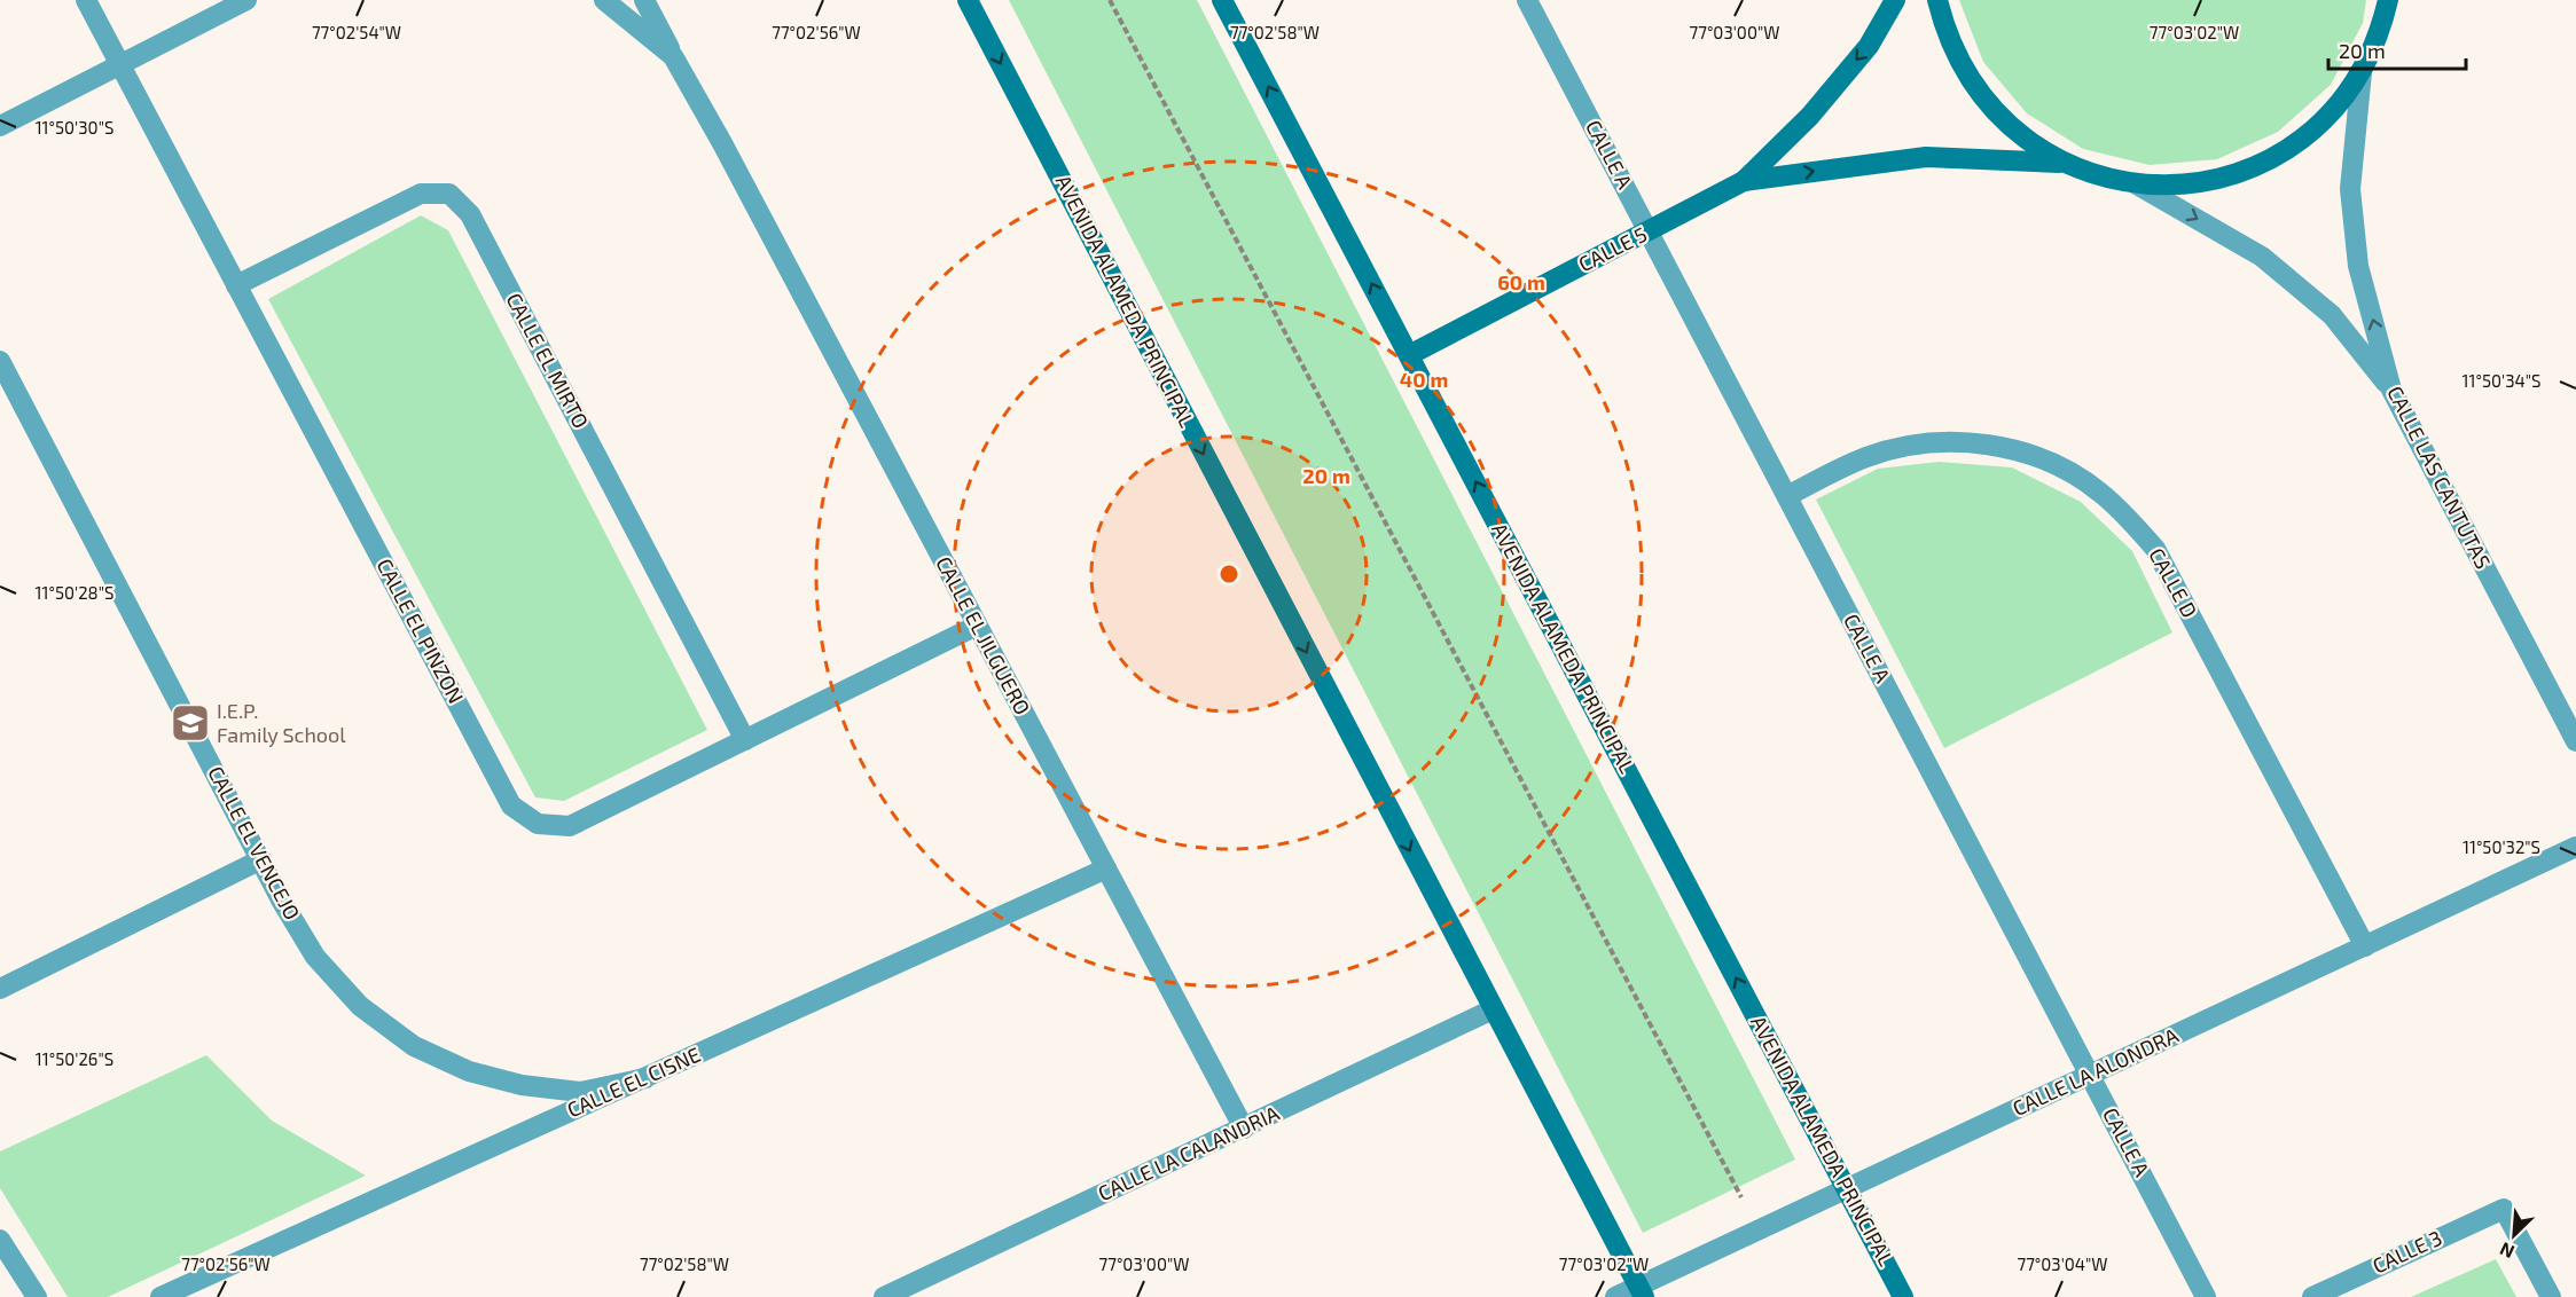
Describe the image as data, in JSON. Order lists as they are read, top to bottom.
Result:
{
  "streets": {
    "street": [
      "CALLE A",
      "CALLE 5",
      "AVENIDA ALAMEDA PRINCIPAL",
      "CALLE EL MIRTO",
      "CALLE LAS CANTUTAS",
      "CALLE D",
      "CALLE EL PINZON",
      "CALLE EL JILGUERO",
      "CALLE EL VENCEJO",
      "CALLE LA ALONDRA",
      "CALLE EL CISNE",
      "CALLE LA CALANDRIA",
      "CALLE 3"
    ]
  },
  "crossings": [
    ["CALLE A", "CALLE 5"],
    ["CALLE A", "CALLE D"],
    ["CALLE A", "CALLE LA ALONDRA"],
    ["CALLE 5", "AVENIDA ALAMEDA PRINCIPAL"],
    ["AVENIDA ALAMEDA PRINCIPAL", "CALLE LA ALONDRA"],
    ["AVENIDA ALAMEDA PRINCIPAL", "CALLE LA CALANDRIA"],
    ["CALLE EL MIRTO", "CALLE EL PINZON"],
    ["CALLE D", "CALLE LA ALONDRA"],
    ["CALLE EL PINZON", "CALLE EL JILGUERO"],
    ["CALLE EL JILGUERO", "CALLE EL CISNE"],
    ["CALLE EL JILGUERO", "CALLE LA CALANDRIA"],
    ["CALLE EL VENCEJO", "CALLE EL CISNE"]
  ],
  "one_way": ["CALLE LAS CANTUTAS"],
  "places": {
    "school or university": ["I.E.P. Family School"]
  },
  "scale_bar": "20 m",
  "north": "bottom left",
  "coordinates": [
    "77°02'54\"W",
    "77°02'56\"W",
    "77°02'58\"W",
    "77°03'00\"W",
    "77°03'02\"W",
    "11°50'30\"S",
    "11°50'34\"S",
    "11°50'28\"S",
    "11°50'32\"S",
    "11°50'26\"S",
    "77°03'04\"W"
  ],
  "rings": ["60 m", "40 m", "20 m"]
}
